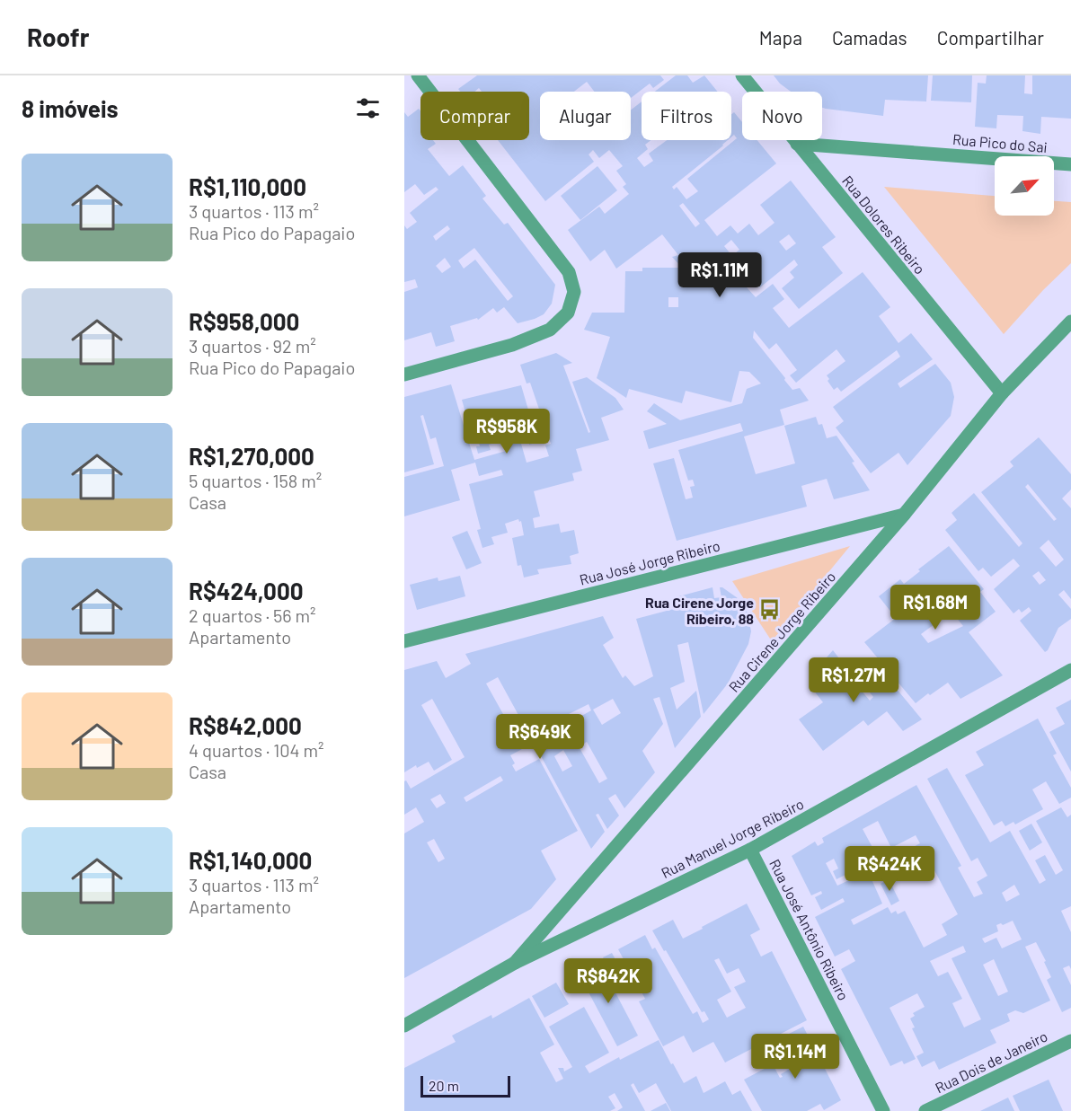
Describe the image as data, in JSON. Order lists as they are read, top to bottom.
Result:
{
  "streets": {
    "street": [
      "Rua Pico do Sai",
      "Rua Dolores Ribeiro",
      "Rua José Jorge Ribeiro",
      "Rua Cirene Jorge Ribeiro",
      "Rua Manuel Jorge Ribeiro",
      "Rua José Antônio Ribeiro",
      "Rua Dois de Janeiro"
    ]
  },
  "crossings": [
    ["Rua Pico do Sai", "Rua Dolores Ribeiro"],
    ["Rua Dolores Ribeiro", "Rua Cirene Jorge Ribeiro"],
    ["Rua José Jorge Ribeiro", "Rua Cirene Jorge Ribeiro"],
    ["Rua Cirene Jorge Ribeiro", "Rua Manuel Jorge Ribeiro"],
    ["Rua Manuel Jorge Ribeiro", "Rua José Antônio Ribeiro"]
  ],
  "places": {
    "bus stop": ["Rua Cirene Jorge Ribeiro, 88"]
  },
  "scale_bar": "20 m",
  "north": "top right",
  "page": {
    "header": "Roofr",
    "nav": ["Mapa", "Camadas", "Compartilhar"],
    "heading": "8 imóveis",
    "chip": [
      "Comprar",
      "Alugar",
      "Filtros",
      "Novo"
    ],
    "list": [
      {
        "name": "R$1,110,000",
        "note": "3 quartos · 113 m² · Rua Pico do Papagaio"
      },
      {
        "name": "R$958,000",
        "note": "3 quartos · 92 m² · Rua Pico do Papagaio"
      },
      {
        "name": "R$1,270,000",
        "note": "5 quartos · 158 m² · Casa"
      },
      {
        "name": "R$424,000",
        "note": "2 quartos · 56 m² · Apartamento"
      },
      {
        "name": "R$842,000",
        "note": "4 quartos · 104 m² · Casa"
      },
      {
        "name": "R$1,140,000",
        "note": "3 quartos · 113 m² · Apartamento"
      }
    ],
    "price": [
      "R$1.11M",
      "R$958K",
      "R$1.68M",
      "R$1.27M",
      "R$649K",
      "R$424K",
      "R$842K",
      "R$1.14M"
    ],
    "scale": "20 m"
  }
}
